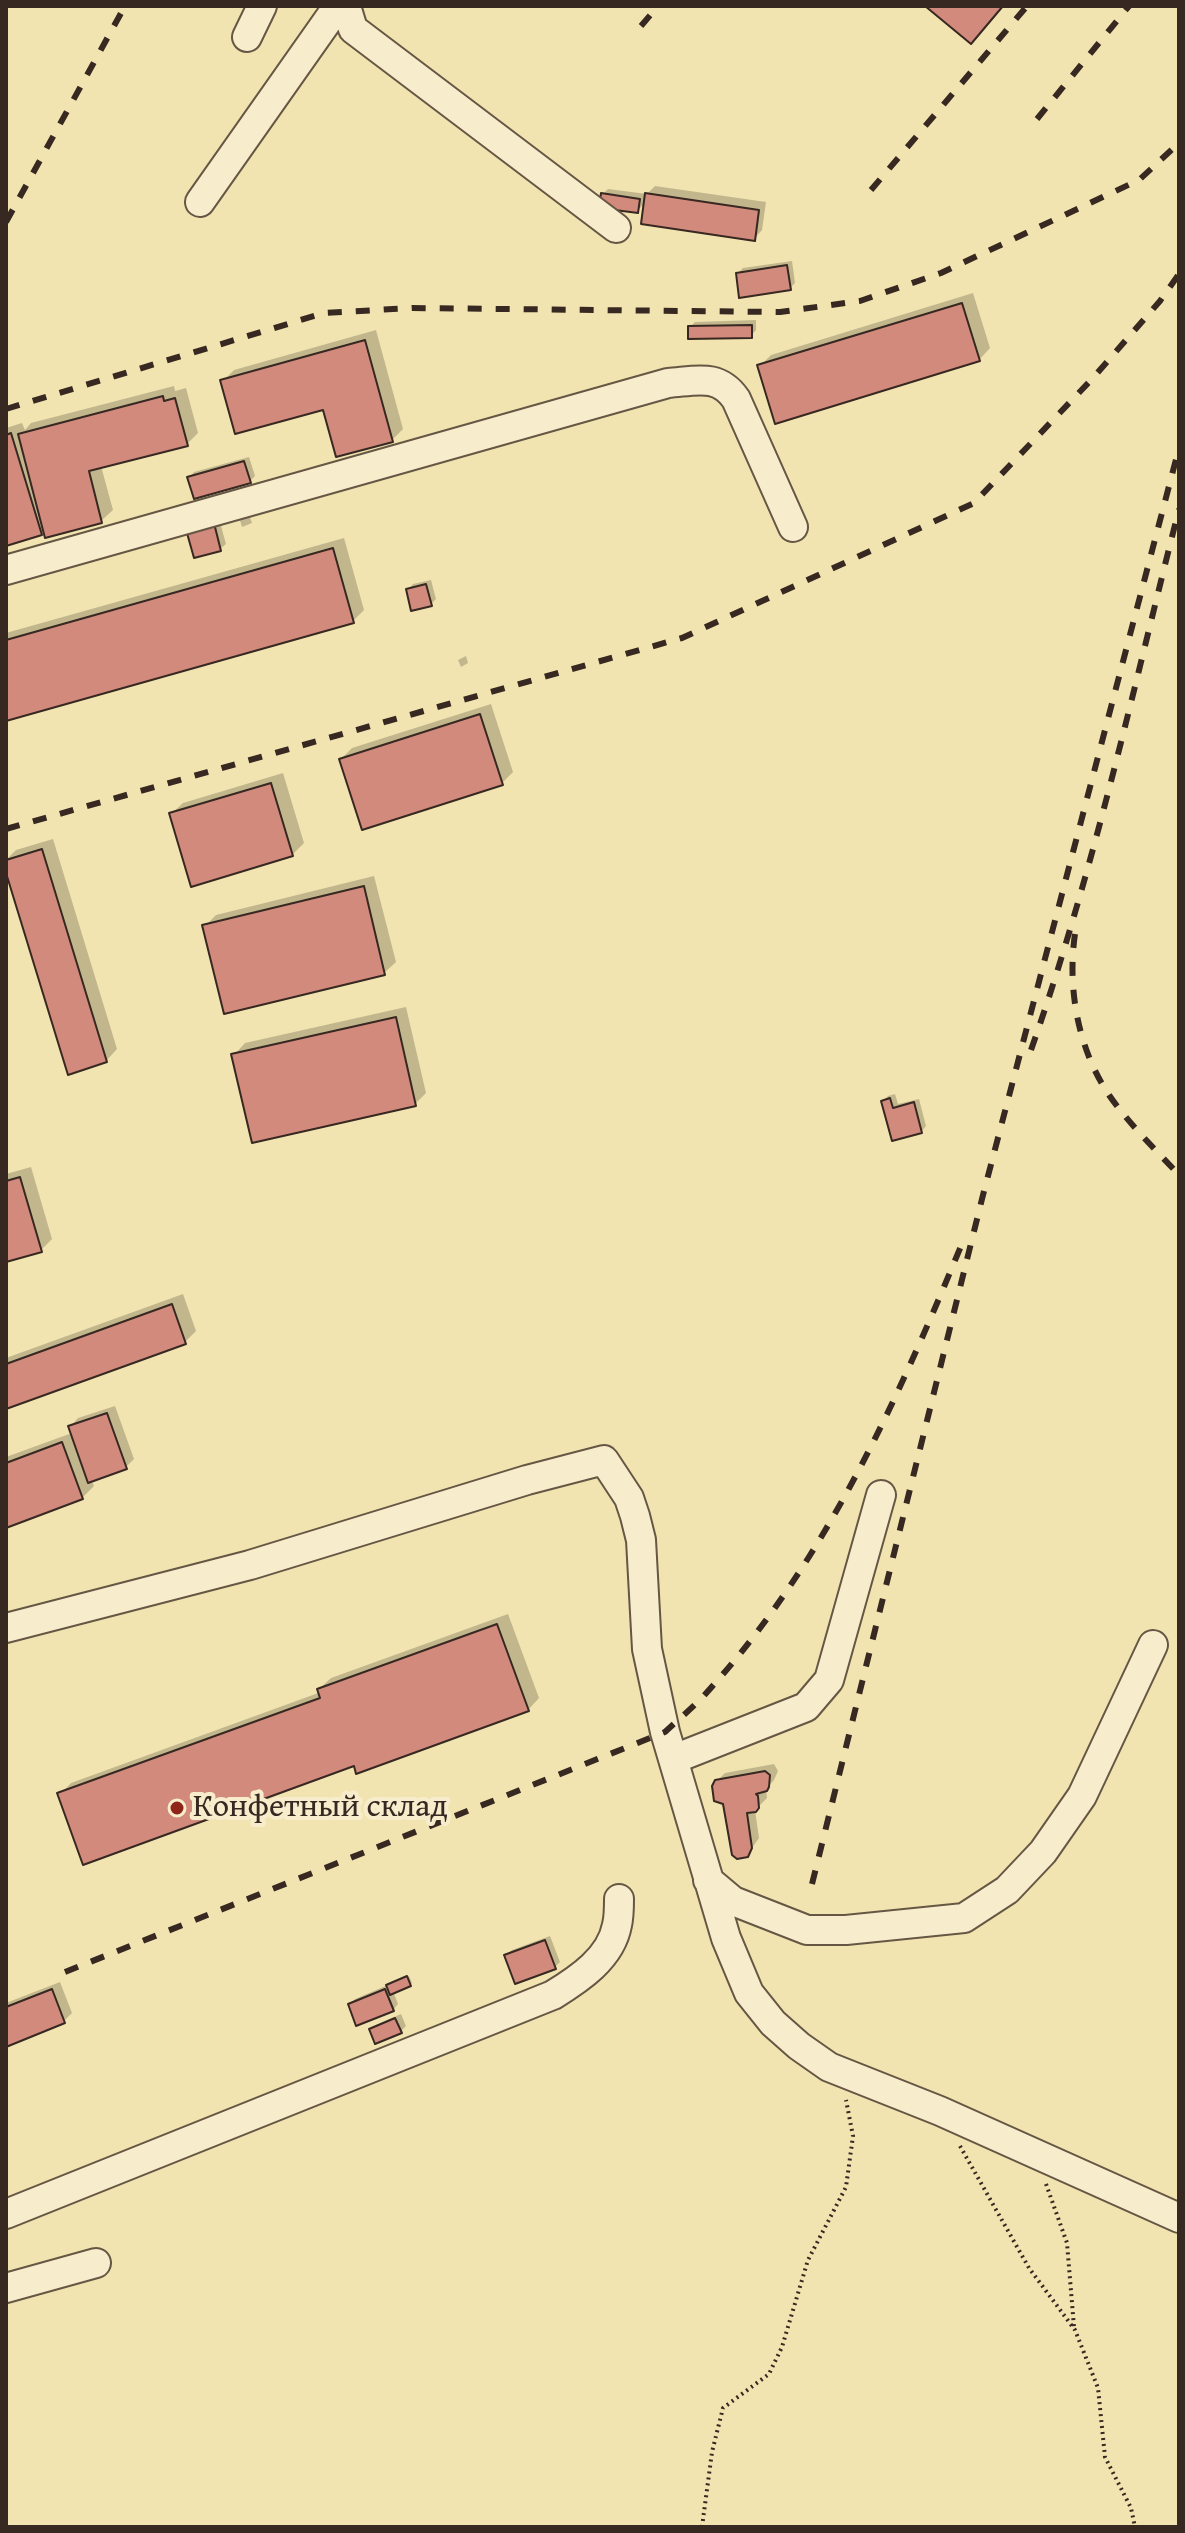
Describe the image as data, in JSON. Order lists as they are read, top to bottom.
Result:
{
  "places": ["Конфетный склад"]
}
